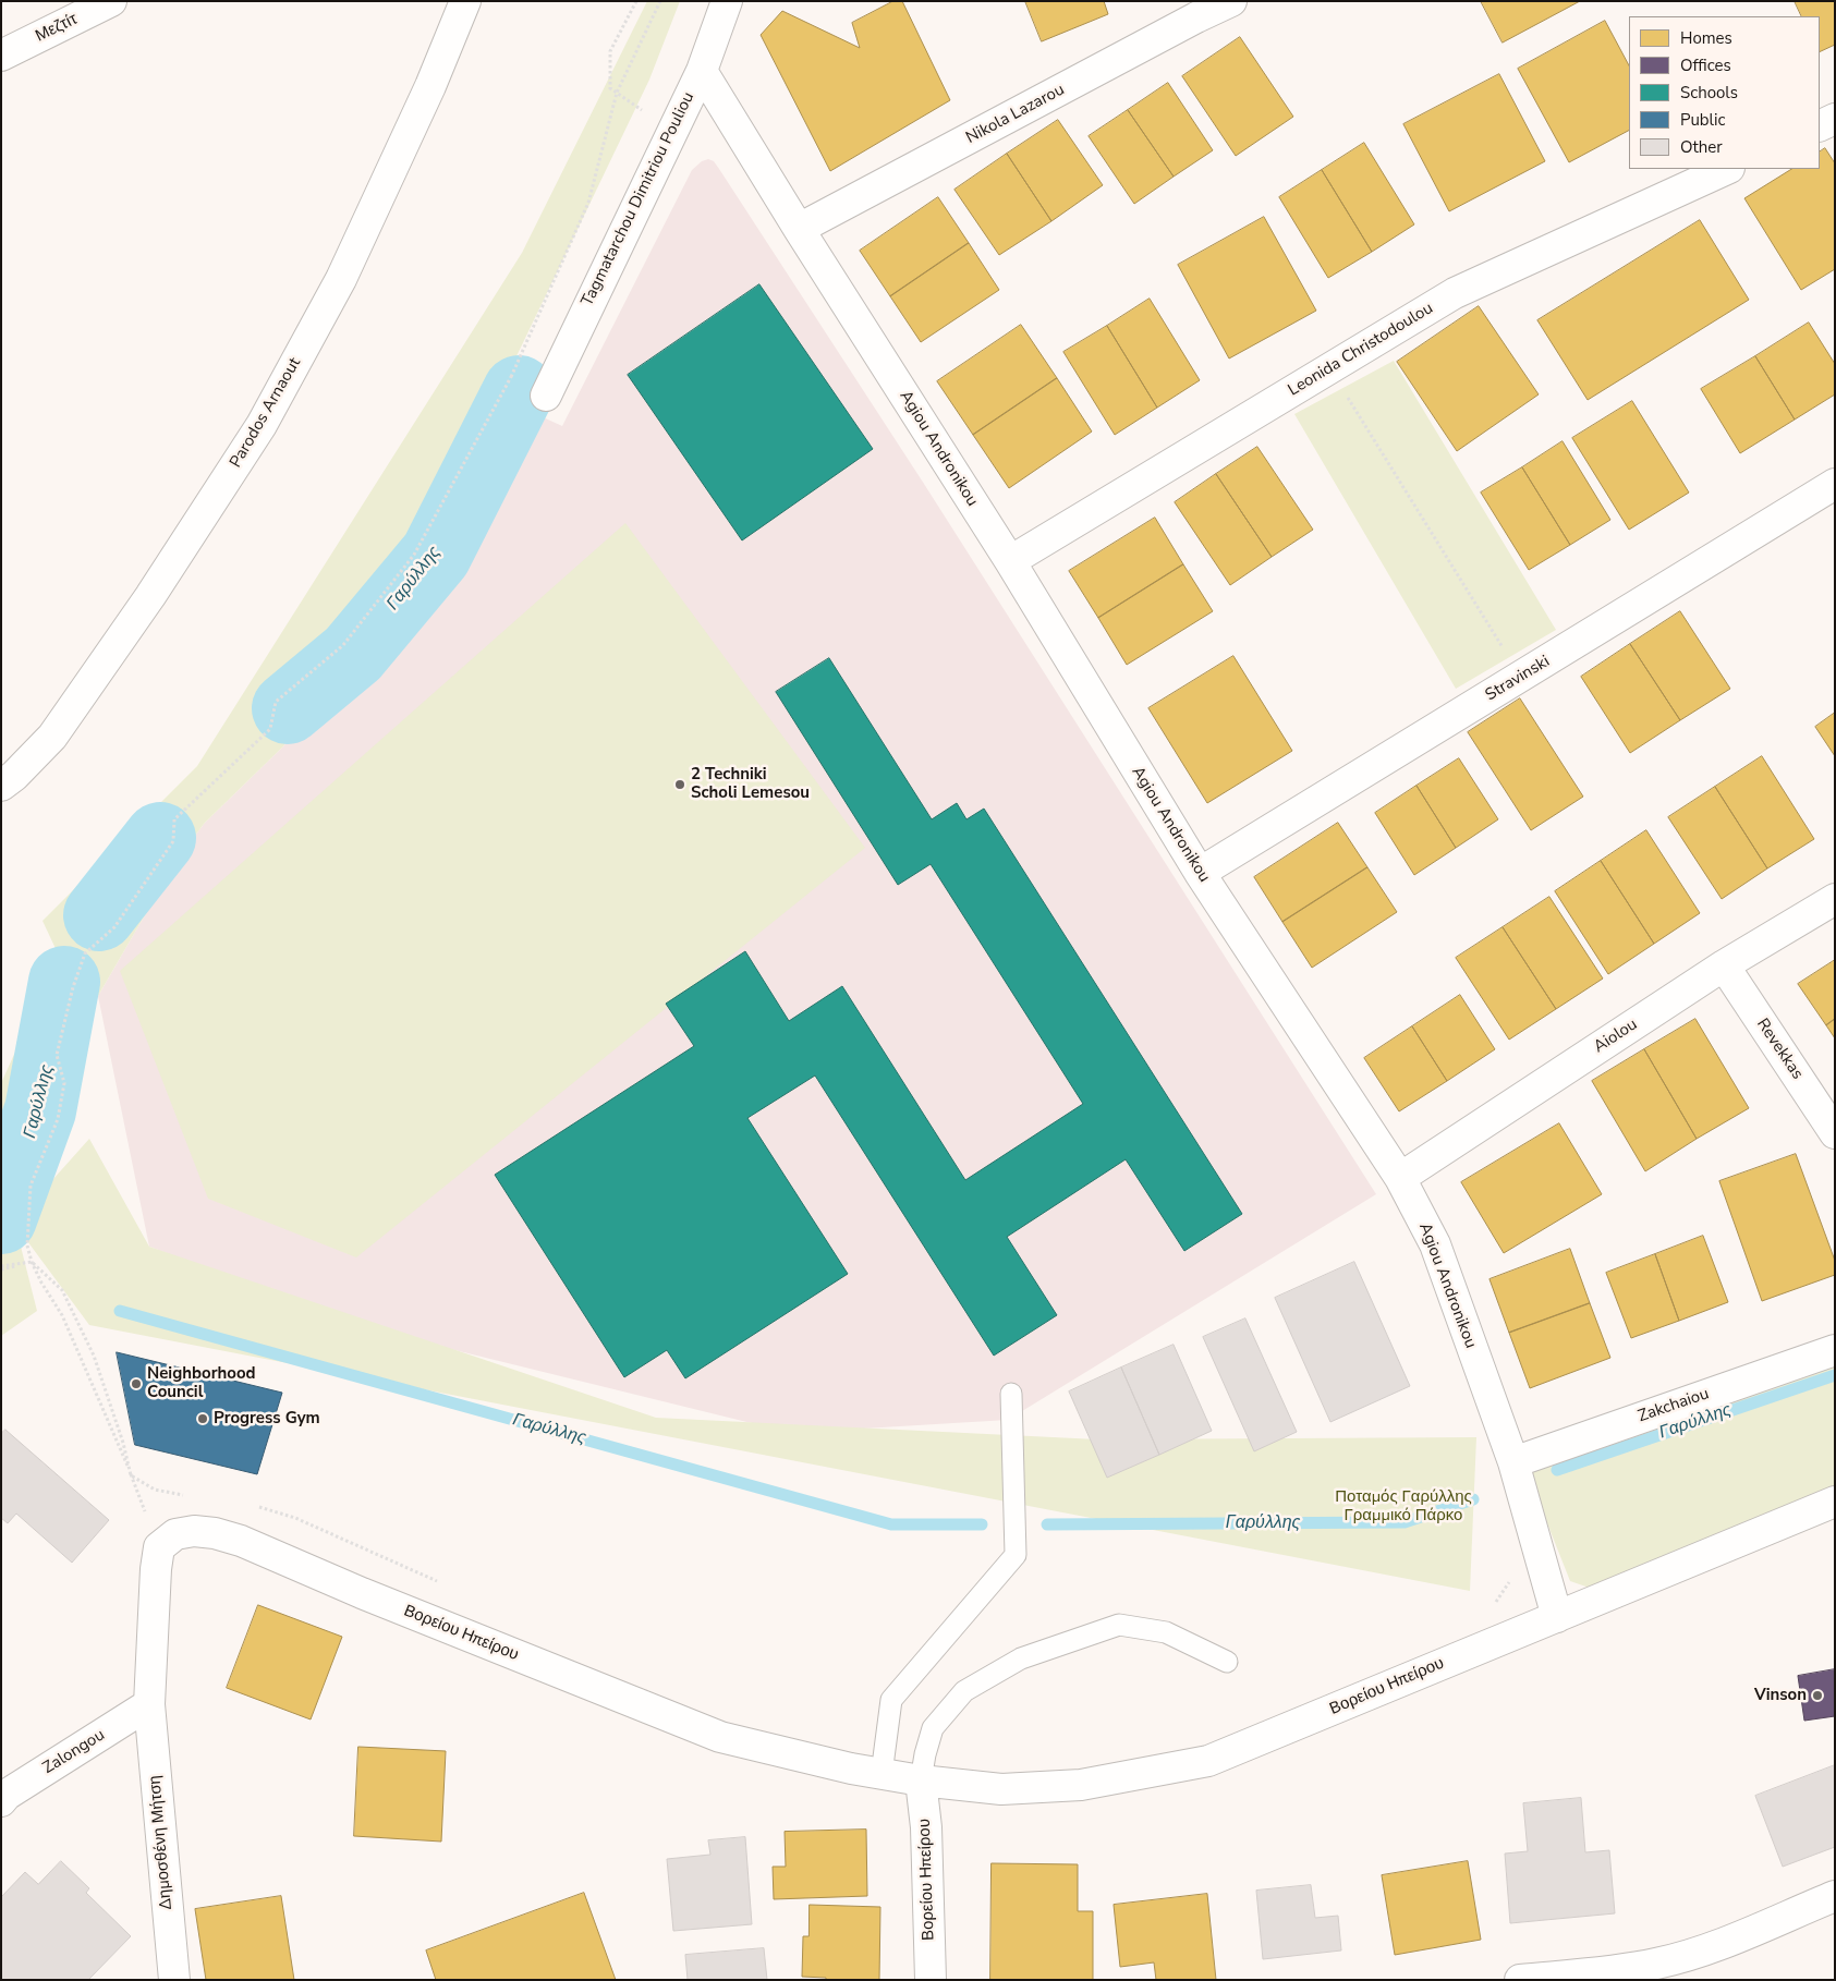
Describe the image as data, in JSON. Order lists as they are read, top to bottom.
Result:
{
  "streets": {
    "street": [
      "Μεζτίτ",
      "Nikola Lazarou",
      "Tagmatarchou Dimitriou Pouliou",
      "Leonida Christodoulou",
      "Parodos Arnaout",
      "Agiou Andronikou",
      "Stravinski",
      "Aiolou",
      "Revekkas",
      "Zakchaiou",
      "Βορείου Ηπείρου",
      "Zalongou",
      "Δημοσθένη Μήτση"
    ]
  },
  "crossings": [
    ["Nikola Lazarou", "Agiou Andronikou"],
    ["Tagmatarchou Dimitriou Pouliou", "Agiou Andronikou"],
    ["Leonida Christodoulou", "Agiou Andronikou"],
    ["Agiou Andronikou", "Stravinski"],
    ["Agiou Andronikou", "Aiolou"],
    ["Agiou Andronikou", "Zakchaiou"],
    ["Agiou Andronikou", "Βορείου Ηπείρου"],
    ["Aiolou", "Revekkas"],
    ["Βορείου Ηπείρου", "Zalongou"],
    ["Βορείου Ηπείρου", "Δημοσθένη Μήτση"],
    ["Zalongou", "Δημοσθένη Μήτση"]
  ],
  "water": ["Γαρύλλης"],
  "parks": ["Ποταμός Γαρύλλης Γραμμικό Πάρκο"],
  "places": [
    "2 Techniki Scholi Lemesou",
    "Neighborhood Council",
    "Progress Gym",
    "Vinson"
  ],
  "legend": [
    "Homes",
    "Offices",
    "Schools",
    "Public",
    "Other"
  ]
}
